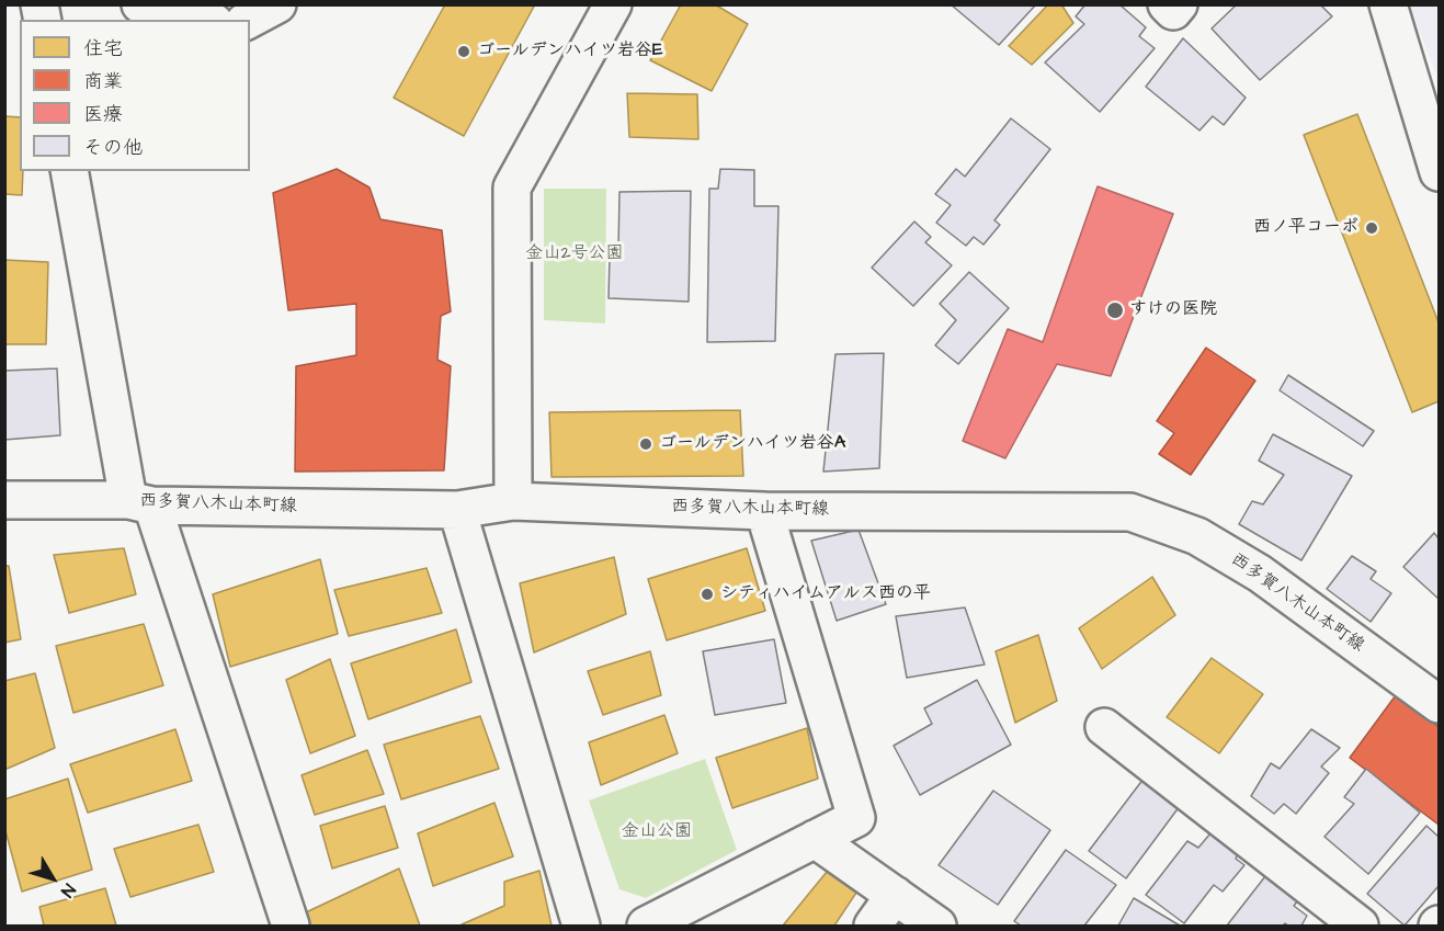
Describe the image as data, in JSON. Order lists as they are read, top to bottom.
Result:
{
  "streets": {
    "street": ["西多賀八木山本町線"]
  },
  "parks": ["金山2号公園", "金山公園"],
  "places": [
    "ゴールデンハイツ岩谷E",
    "西ノ平コーポ",
    "すけの医院",
    "ゴールデンハイツ岩谷A",
    "シティハイムアルス西の平"
  ],
  "legend": [
    "住宅",
    "商業",
    "医療",
    "その他"
  ],
  "north": "bottom right"
}
